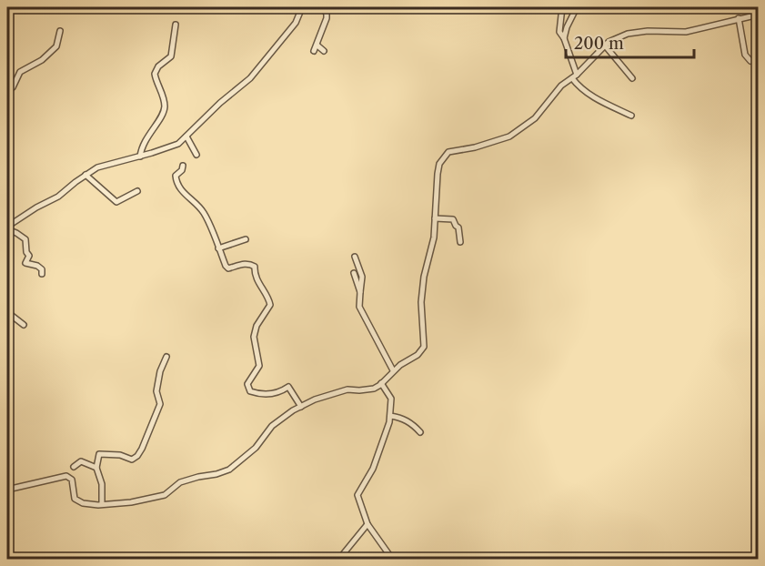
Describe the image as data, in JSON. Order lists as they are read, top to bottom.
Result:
{
  "scale_bar": "200 m"
}
